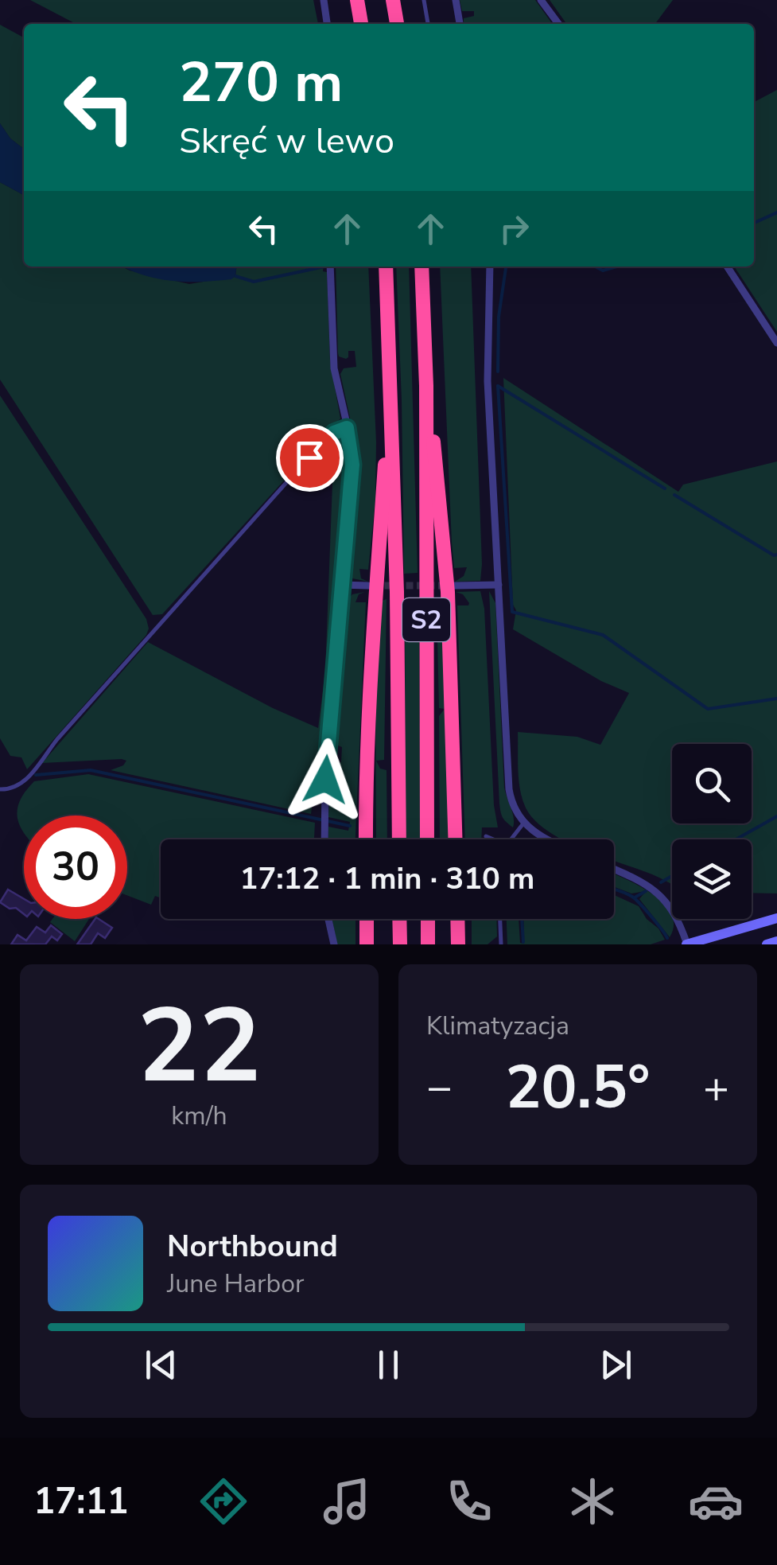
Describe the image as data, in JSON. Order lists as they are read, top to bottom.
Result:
{
  "streets": {
    "highway": ["S2"]
  },
  "page": {
    "turn": ["270 m", "Skręć w lewo"],
    "limit": "30",
    "trip": "17:12 · 1 min · 310 m",
    "tile": [
      ["22", "km/h"],
      "Klimatyzacja"
    ],
    "heat": ["−", "20.5°", "+"],
    "song": ["Northbound", "June Harbor"],
    "tabs": "17:11"
  }
}
